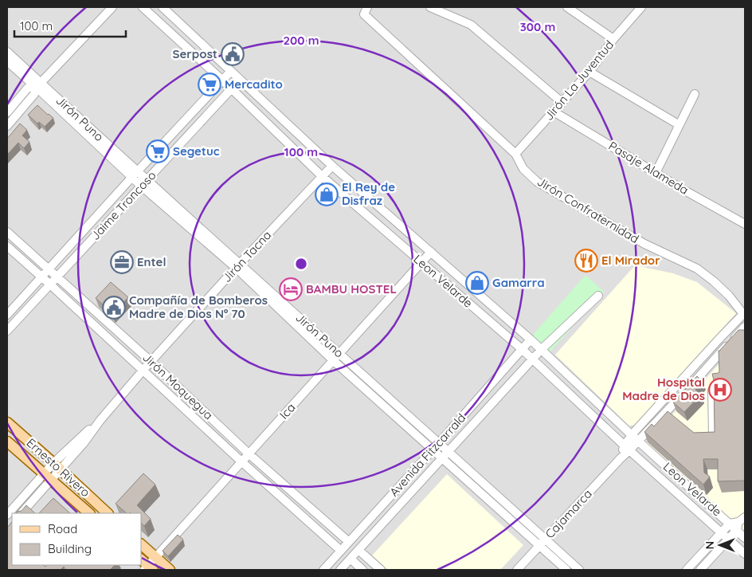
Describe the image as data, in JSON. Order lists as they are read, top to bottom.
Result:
{
  "streets": {
    "main road": ["Ernesto Rivero"],
    "street": [
      "Jirón La Juventud",
      "Jirón Puno",
      "Pasaje Alameda",
      "Jaime Troncoso",
      "Jirón Confraternidad",
      "Jirón Tacna",
      "Leon Velarde",
      "Jirón Moquegua",
      "Ica",
      "Avenida Fitzcarrald",
      "Cajamarca"
    ]
  },
  "crossings": [
    ["Jirón La Juventud", "Pasaje Alameda"],
    ["Jirón La Juventud", "Jirón Confraternidad"],
    ["Jirón Puno", "Jaime Troncoso"],
    ["Jirón Puno", "Jirón Tacna"],
    ["Jirón Puno", "Ica"],
    ["Jirón Puno", "Avenida Fitzcarrald"],
    ["Jirón Puno", "Cajamarca"],
    ["Jaime Troncoso", "Leon Velarde"],
    ["Jaime Troncoso", "Jirón Moquegua"],
    ["Jirón Tacna", "Leon Velarde"],
    ["Jirón Tacna", "Jirón Moquegua"],
    ["Jirón Tacna", "Ernesto Rivero"],
    ["Leon Velarde", "Ica"],
    ["Leon Velarde", "Avenida Fitzcarrald"],
    ["Leon Velarde", "Cajamarca"],
    ["Jirón Moquegua", "Ica"],
    ["Jirón Moquegua", "Avenida Fitzcarrald"]
  ],
  "places": {
    "public building": ["Serpost", "Compañía de Bomberos Madre de Dios Nº 70"],
    "supermarket": ["Mercadito", "Segetuc"],
    "shop": ["El Rey de Disfraz", "Gamarra"],
    "restaurant": ["El Mirador"],
    "office": ["Entel"],
    "hotel": ["BAMBU HOSTEL"],
    "hospital": ["Hospital Madre de Dios"]
  },
  "legend": ["Road", "Building"],
  "scale_bar": "100 m",
  "north": "left",
  "rings": ["300 m", "200 m", "100 m"]
}
